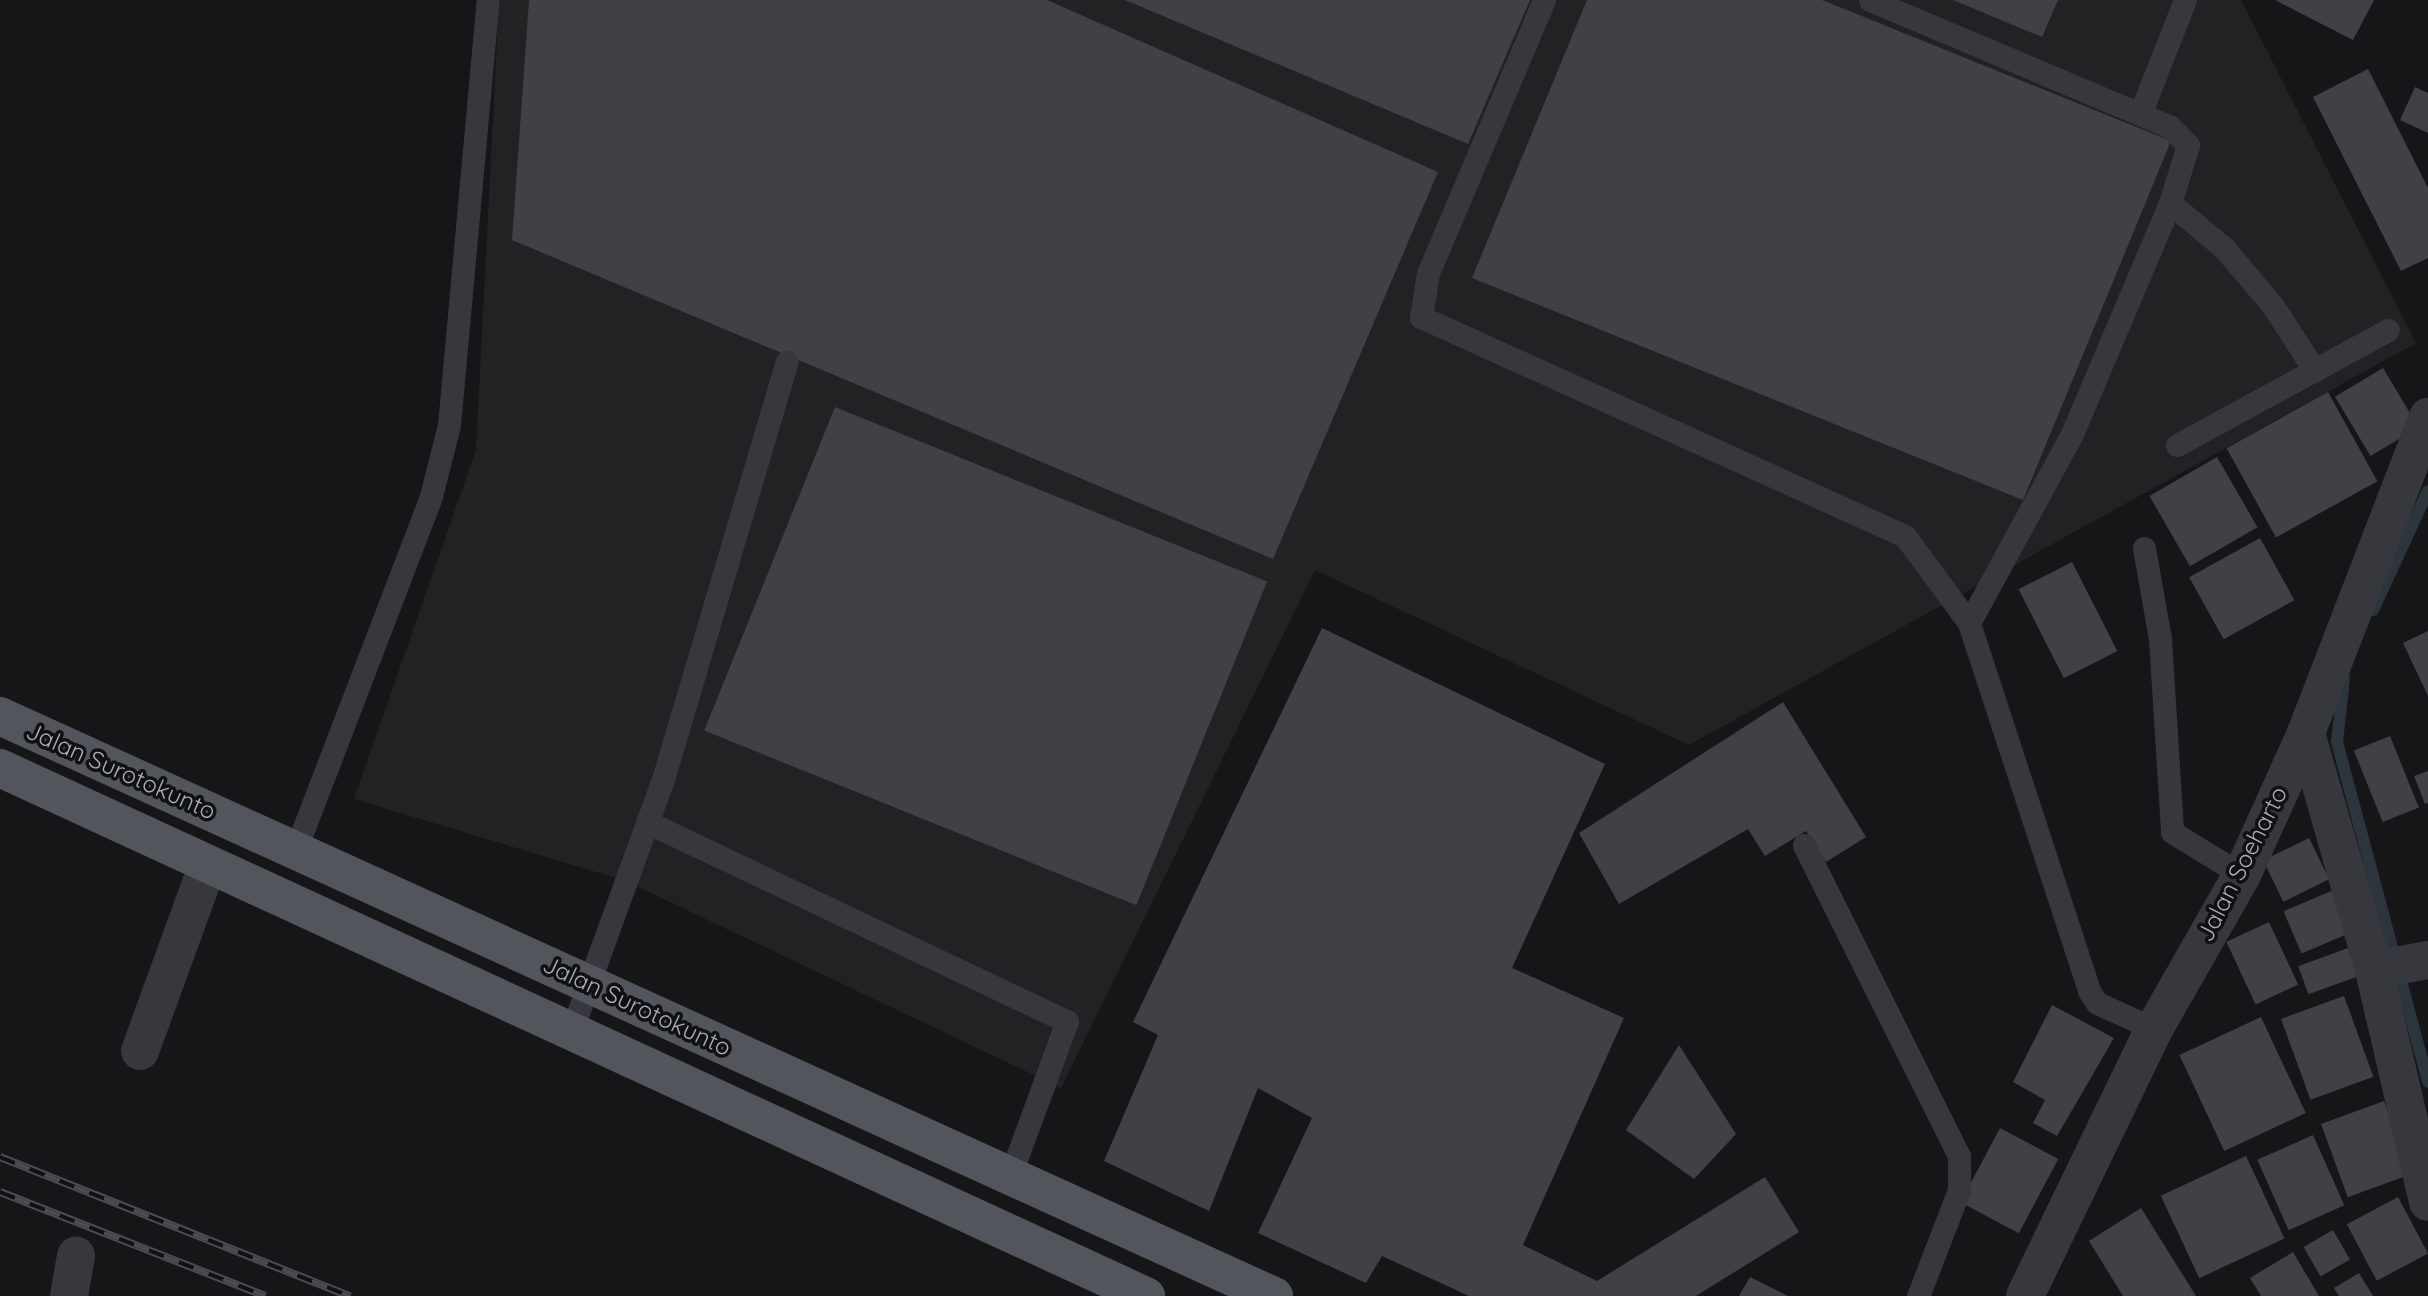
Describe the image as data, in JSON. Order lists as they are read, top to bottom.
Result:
{
  "streets": {
    "main road": ["Jalan Surotokunto"],
    "street": ["Jalan Soeharto"]
  }
}
